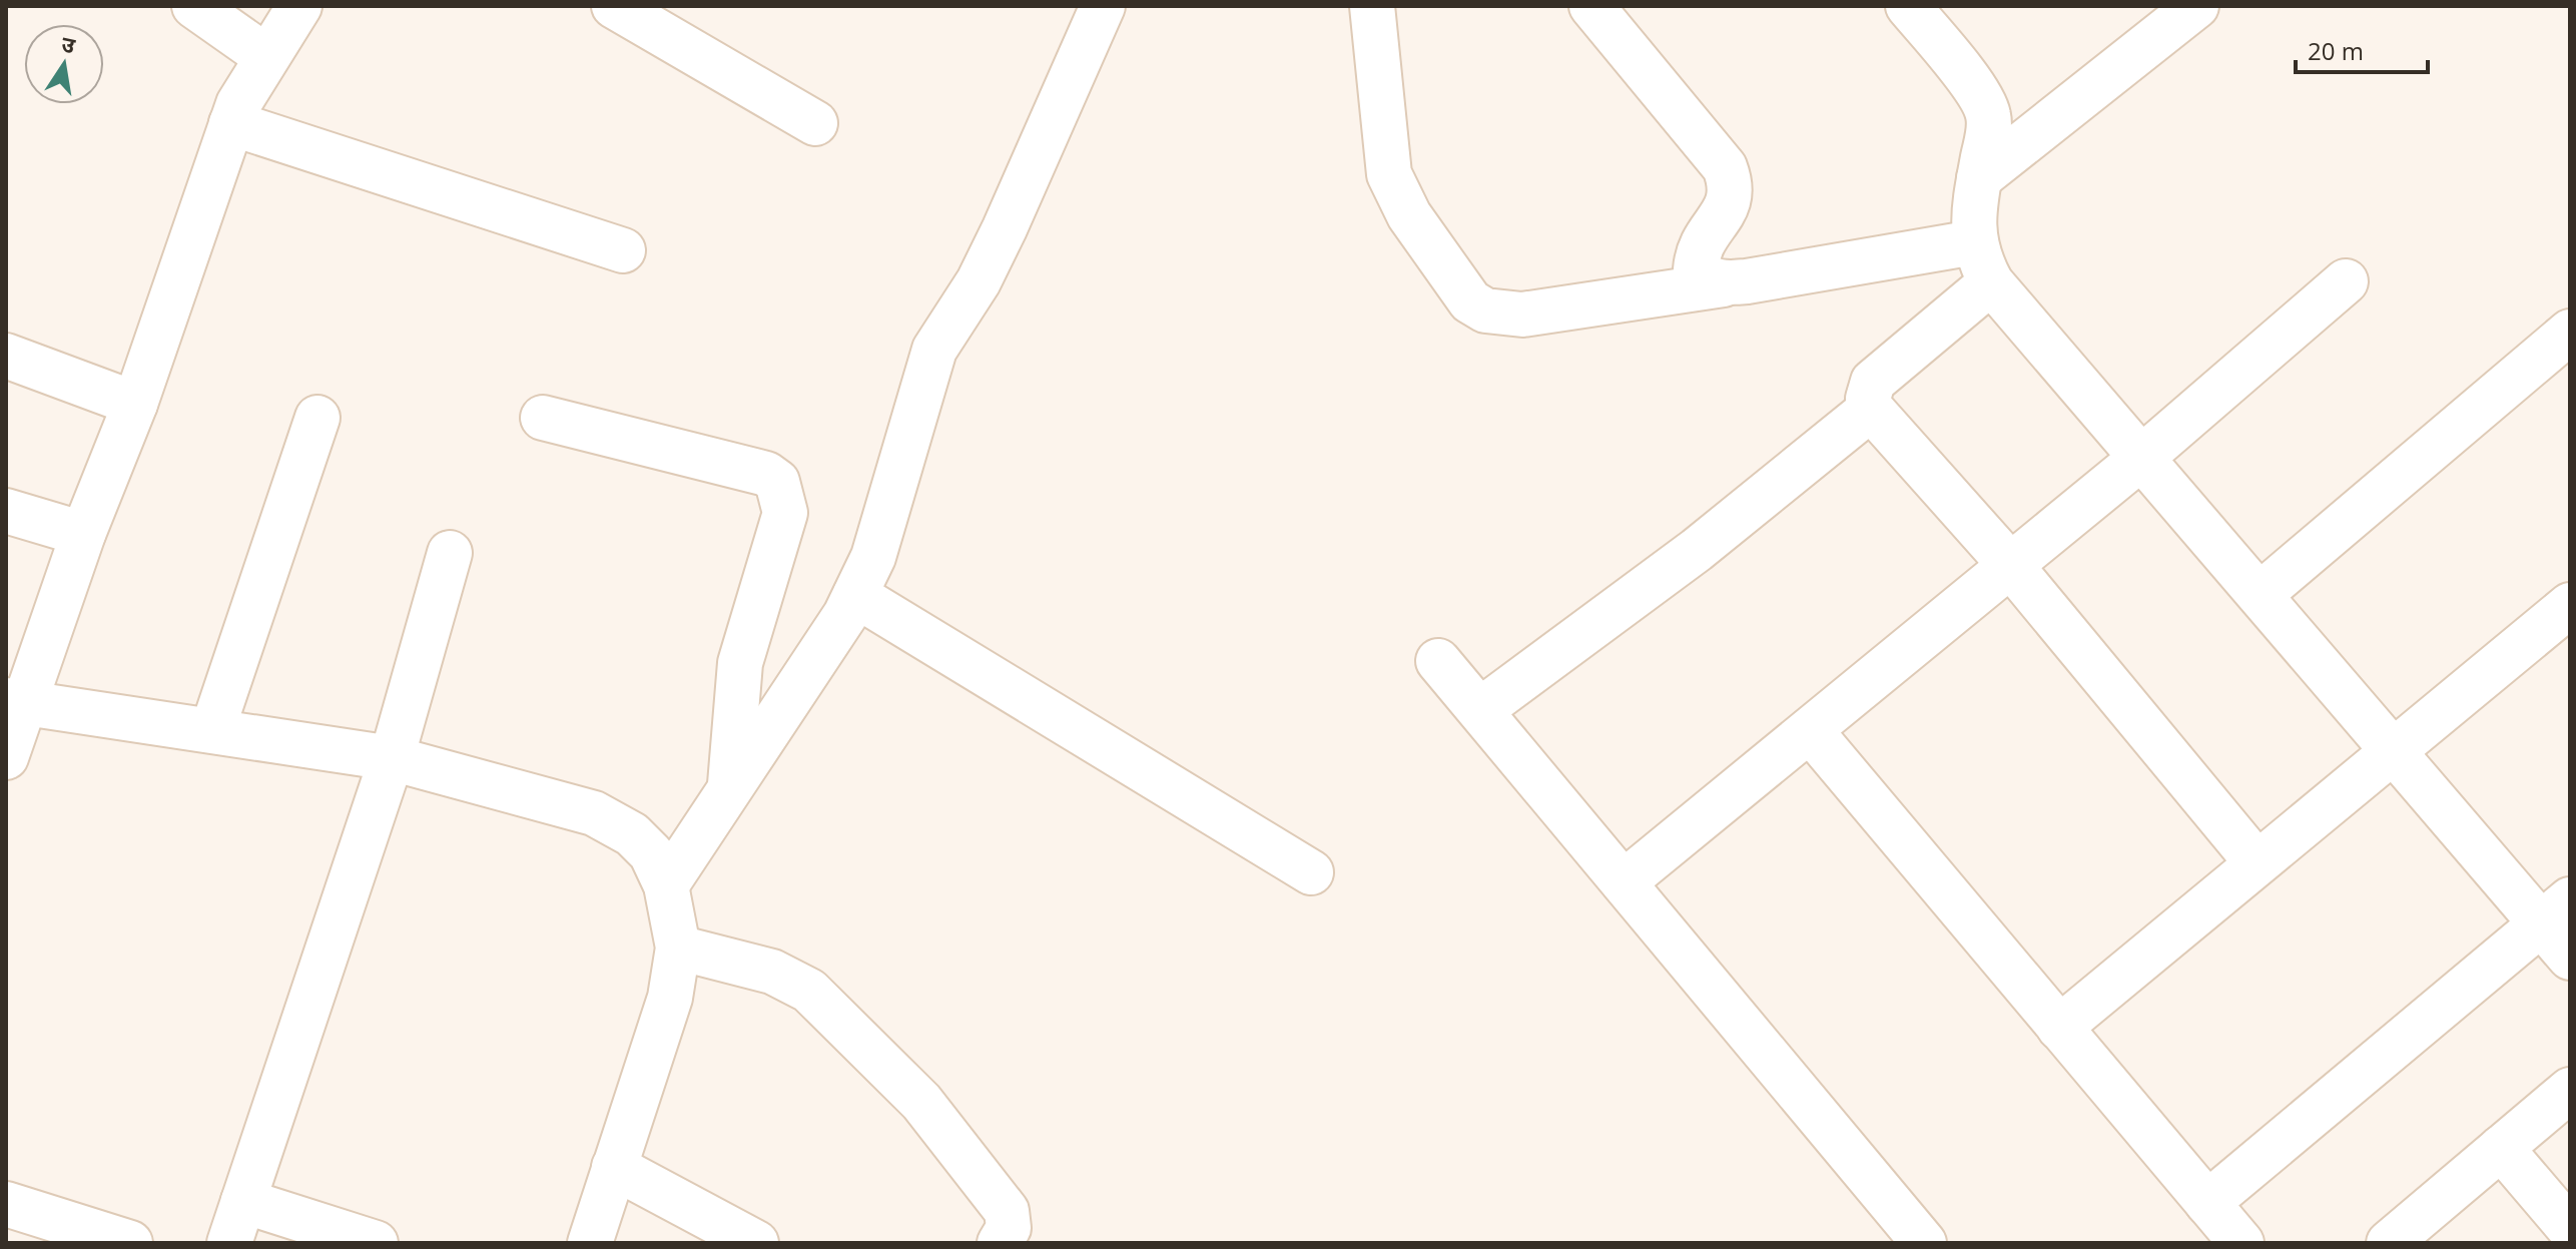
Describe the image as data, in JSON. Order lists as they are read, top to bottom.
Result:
{
  "scale_bar": "20 m",
  "north": "top"
}
